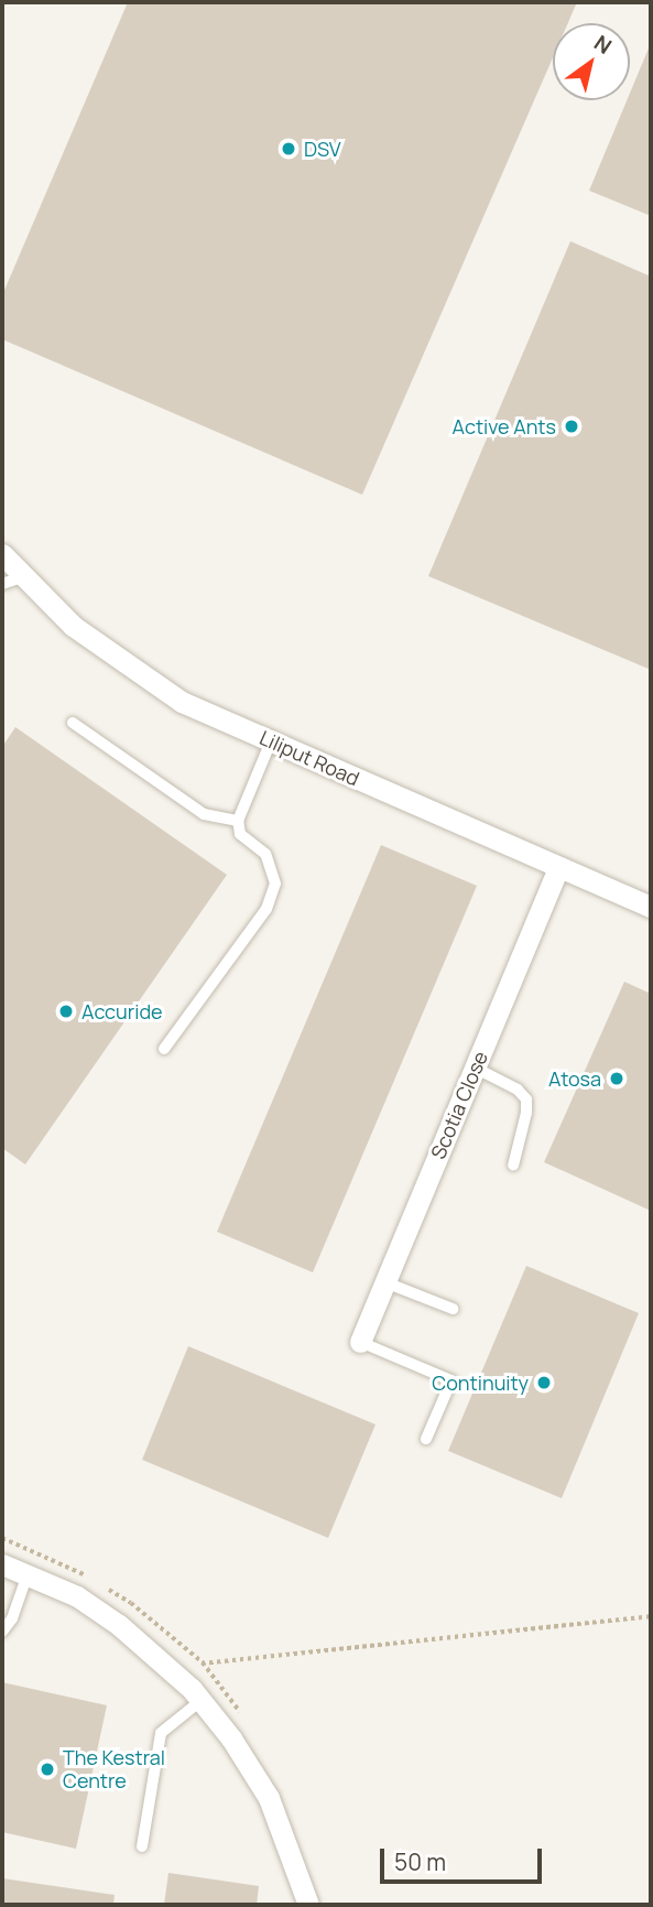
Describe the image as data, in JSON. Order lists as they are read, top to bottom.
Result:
{
  "streets": {
    "street": ["Liliput Road", "Scotia Close"]
  },
  "crossings": [
    ["Liliput Road", "Scotia Close"]
  ],
  "places": [
    "DSV",
    "Active Ants",
    "Accuride",
    "Atosa",
    "Continuity",
    "The Kestral Centre"
  ],
  "scale_bar": "50 m",
  "north": "top right"
}
